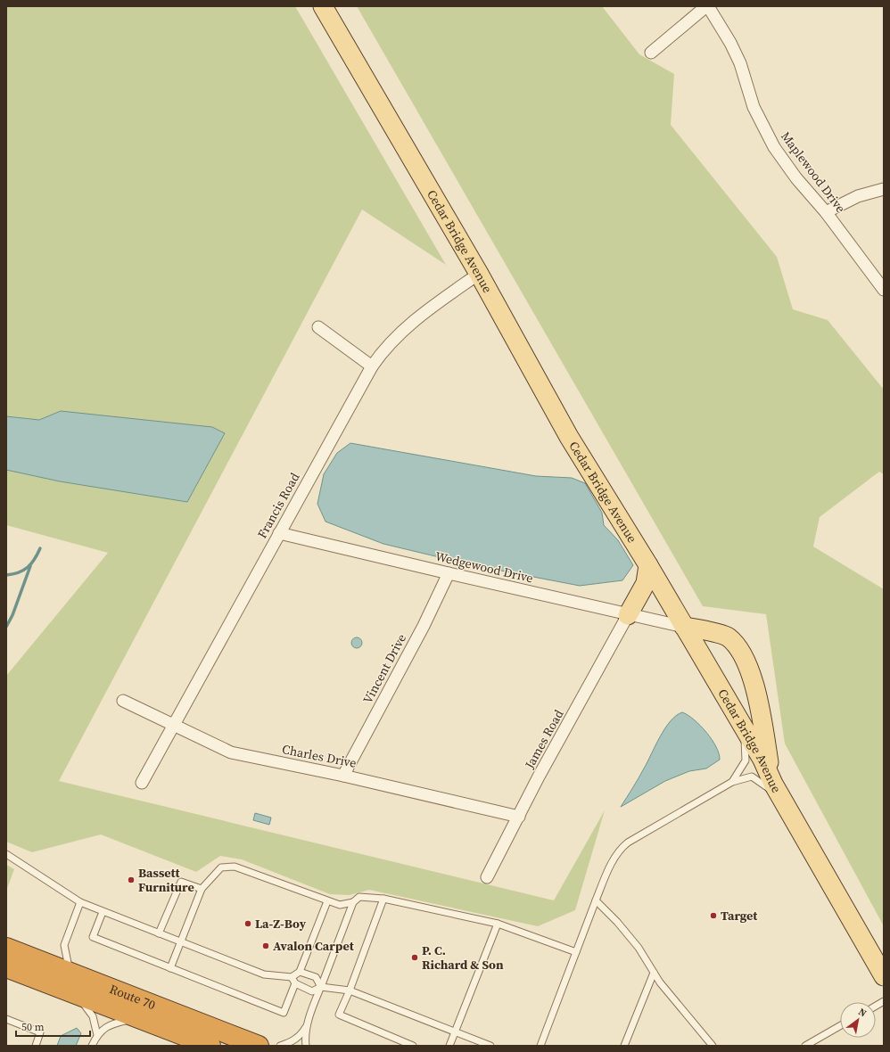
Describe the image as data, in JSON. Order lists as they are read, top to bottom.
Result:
{
  "streets": {
    "highway": ["Route 70"],
    "main road": ["Cedar Bridge Avenue"],
    "street": [
      "Maplewood Drive",
      "Francis Road",
      "Wedgewood Drive",
      "Vincent Drive",
      "James Road",
      "Charles Drive"
    ]
  },
  "crossings": [
    ["Cedar Bridge Avenue", "Francis Road"],
    ["Cedar Bridge Avenue", "Wedgewood Drive"],
    ["Francis Road", "Wedgewood Drive"],
    ["Francis Road", "Charles Drive"],
    ["Wedgewood Drive", "Vincent Drive"],
    ["Wedgewood Drive", "James Road"],
    ["Vincent Drive", "Charles Drive"],
    ["James Road", "Charles Drive"]
  ],
  "places": [
    "Bassett Furniture",
    "Target",
    "La-Z-Boy",
    "Avalon Carpet",
    "P. C. Richard & Son"
  ],
  "scale_bar": "50 m",
  "north": "top right"
}
